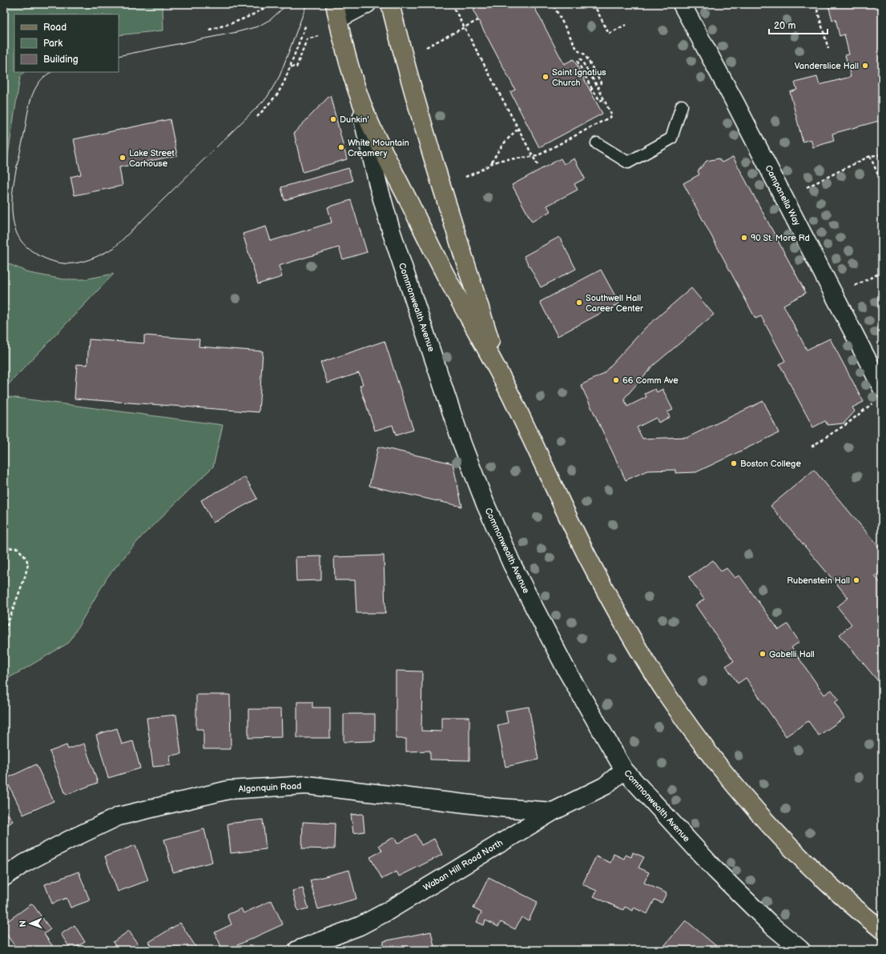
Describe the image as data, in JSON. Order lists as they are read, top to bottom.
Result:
{
  "streets": {
    "main road": ["Commonwealth Avenue"],
    "street": ["Campanella Way", "Algonquin Road", "Waban Hill Road North"]
  },
  "crossings": [
    ["Commonwealth Avenue", "Waban Hill Road North"],
    ["Algonquin Road", "Waban Hill Road North"]
  ],
  "places": [
    "Vanderslice Hall",
    "Saint Ignatius Church",
    "Dunkin'",
    "White Mountain Creamery",
    "Lake Street Carhouse",
    "90 St. More Rd",
    "Southwell Hall Career Center",
    "66 Comm Ave",
    "Boston College",
    "Rubenstein Hall",
    "Gabelli Hall"
  ],
  "legend": ["Road", "Park", "Building"],
  "scale_bar": "20 m",
  "north": "left"
}
